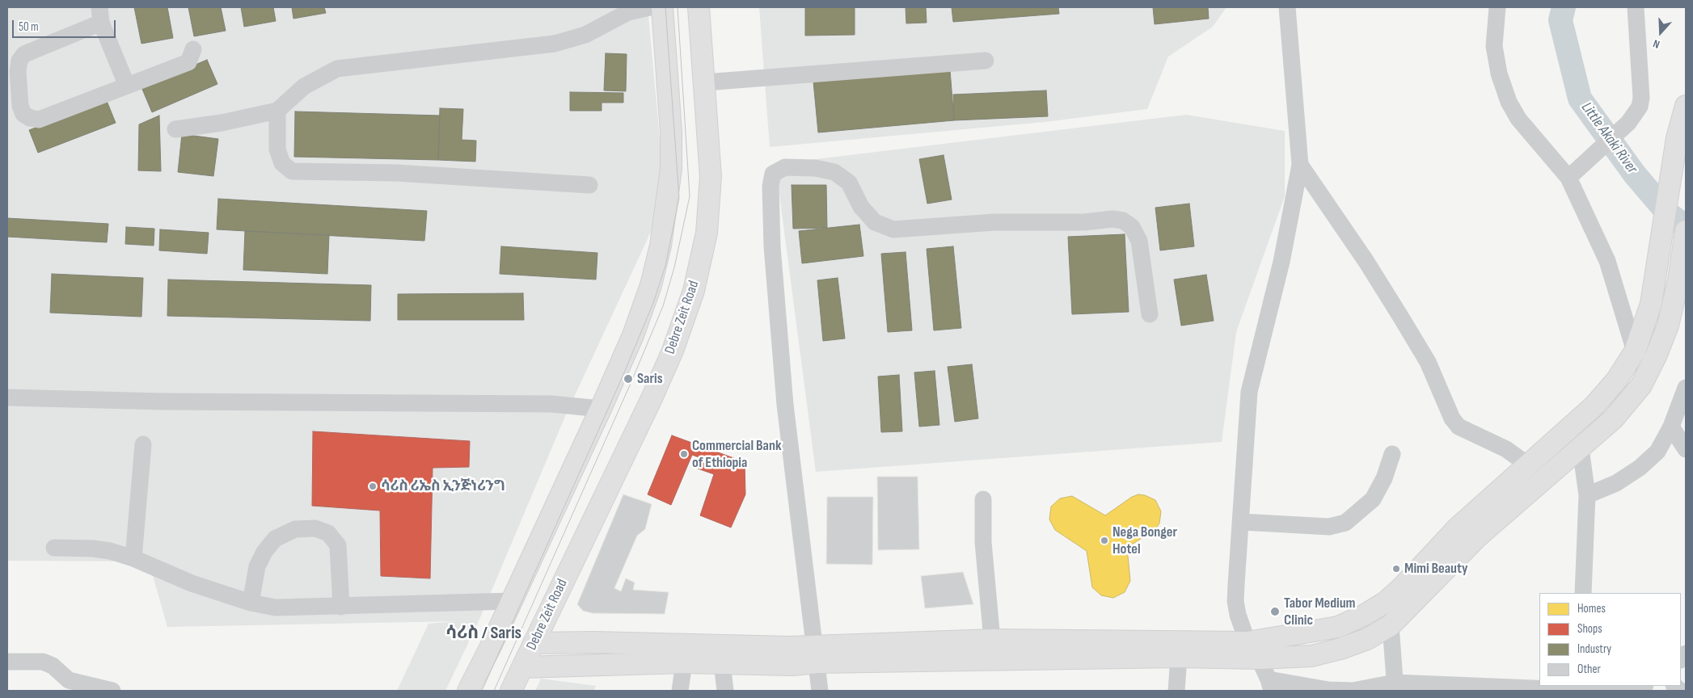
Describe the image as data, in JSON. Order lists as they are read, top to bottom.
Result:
{
  "streets": {
    "main road": ["Debre Zeit Road"]
  },
  "districts": ["ሳሪስ / Saris"],
  "water": ["Little Akaki River"],
  "places": [
    "Saris",
    "Commercial Bank of Ethiopia",
    "ሳሪስ ሪኤስ ኢንጅነሪንግ",
    "Nega Bonger Hotel",
    "Mimi Beauty",
    "Tabor Medium Clinic"
  ],
  "legend": [
    "Homes",
    "Shops",
    "Industry",
    "Other"
  ],
  "scale_bar": "50 m",
  "north": "bottom"
}
